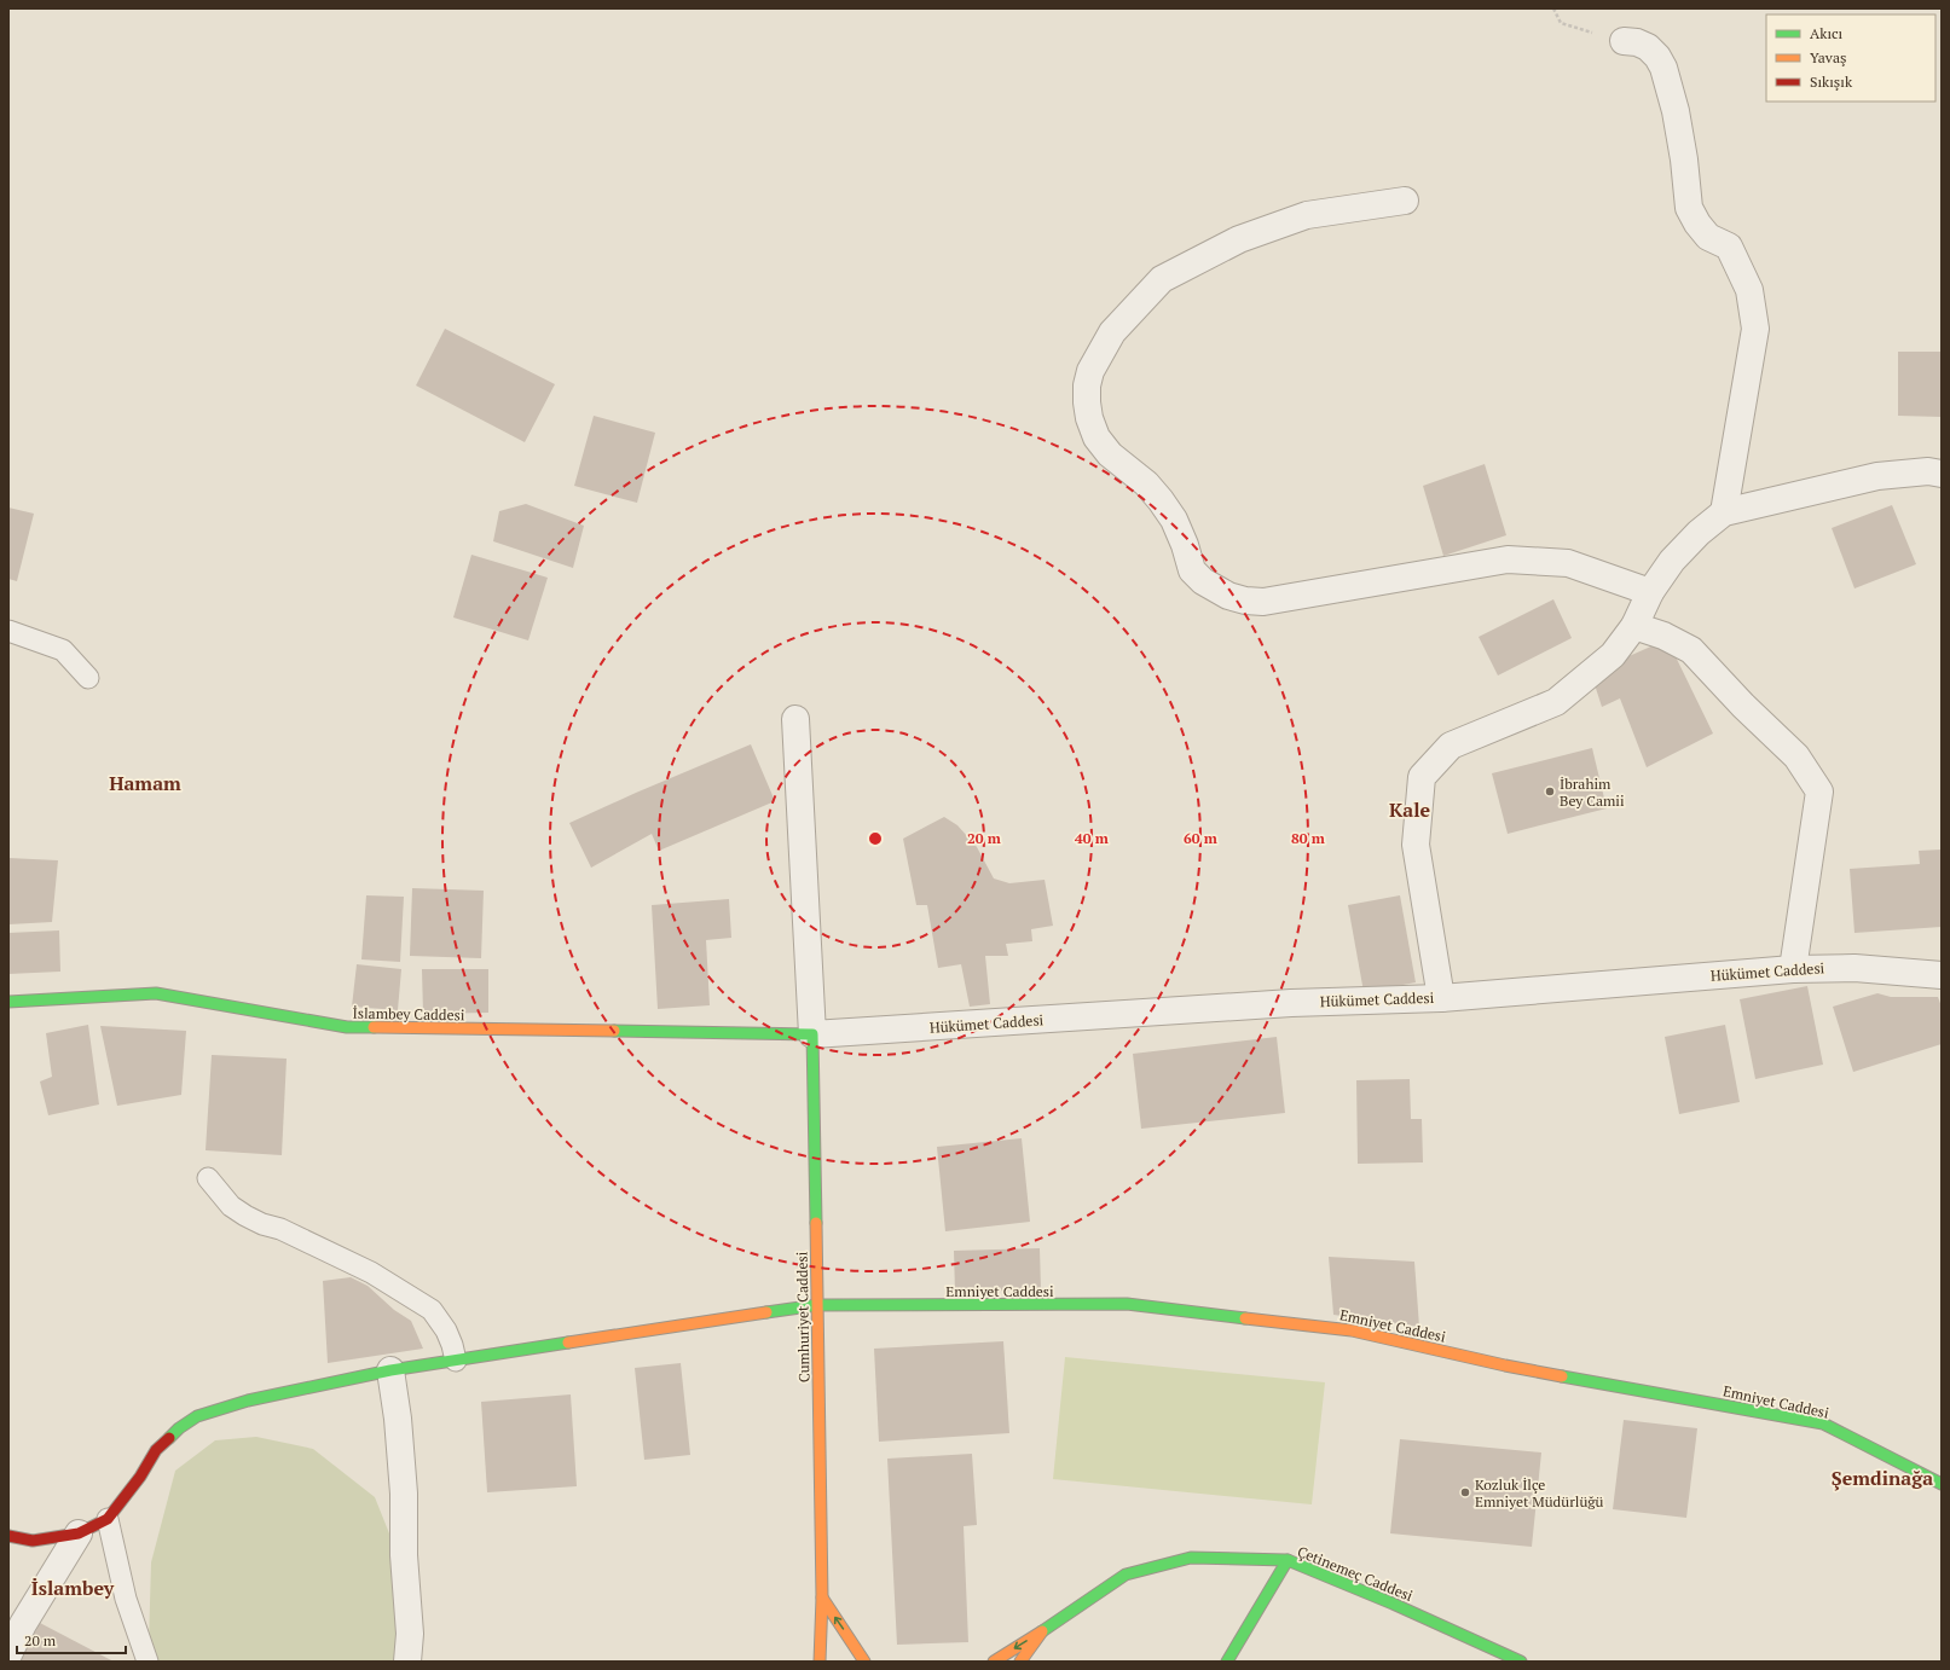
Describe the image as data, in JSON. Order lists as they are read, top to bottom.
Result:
{
  "streets": {
    "street": [
      "Hükümet Caddesi",
      "İslambey Caddesi",
      "Emniyet Caddesi",
      "Cumhuriyet Caddesi",
      "Çetinemeç Caddesi"
    ]
  },
  "crossings": [
    ["Hükümet Caddesi", "İslambey Caddesi"],
    ["Hükümet Caddesi", "Cumhuriyet Caddesi"],
    ["İslambey Caddesi", "Cumhuriyet Caddesi"],
    ["Emniyet Caddesi", "Cumhuriyet Caddesi"]
  ],
  "districts": [
    "Hamam",
    "Kale",
    "Şemdinağa",
    "İslambey"
  ],
  "places": ["İbrahim Bey Camii", "Kozluk İlçe Emniyet Müdürlüğü"],
  "legend": ["Akıcı", "Yavaş", "Sıkışık"],
  "scale_bar": "20 m",
  "rings": [
    "20 m",
    "40 m",
    "60 m",
    "80 m"
  ]
}
